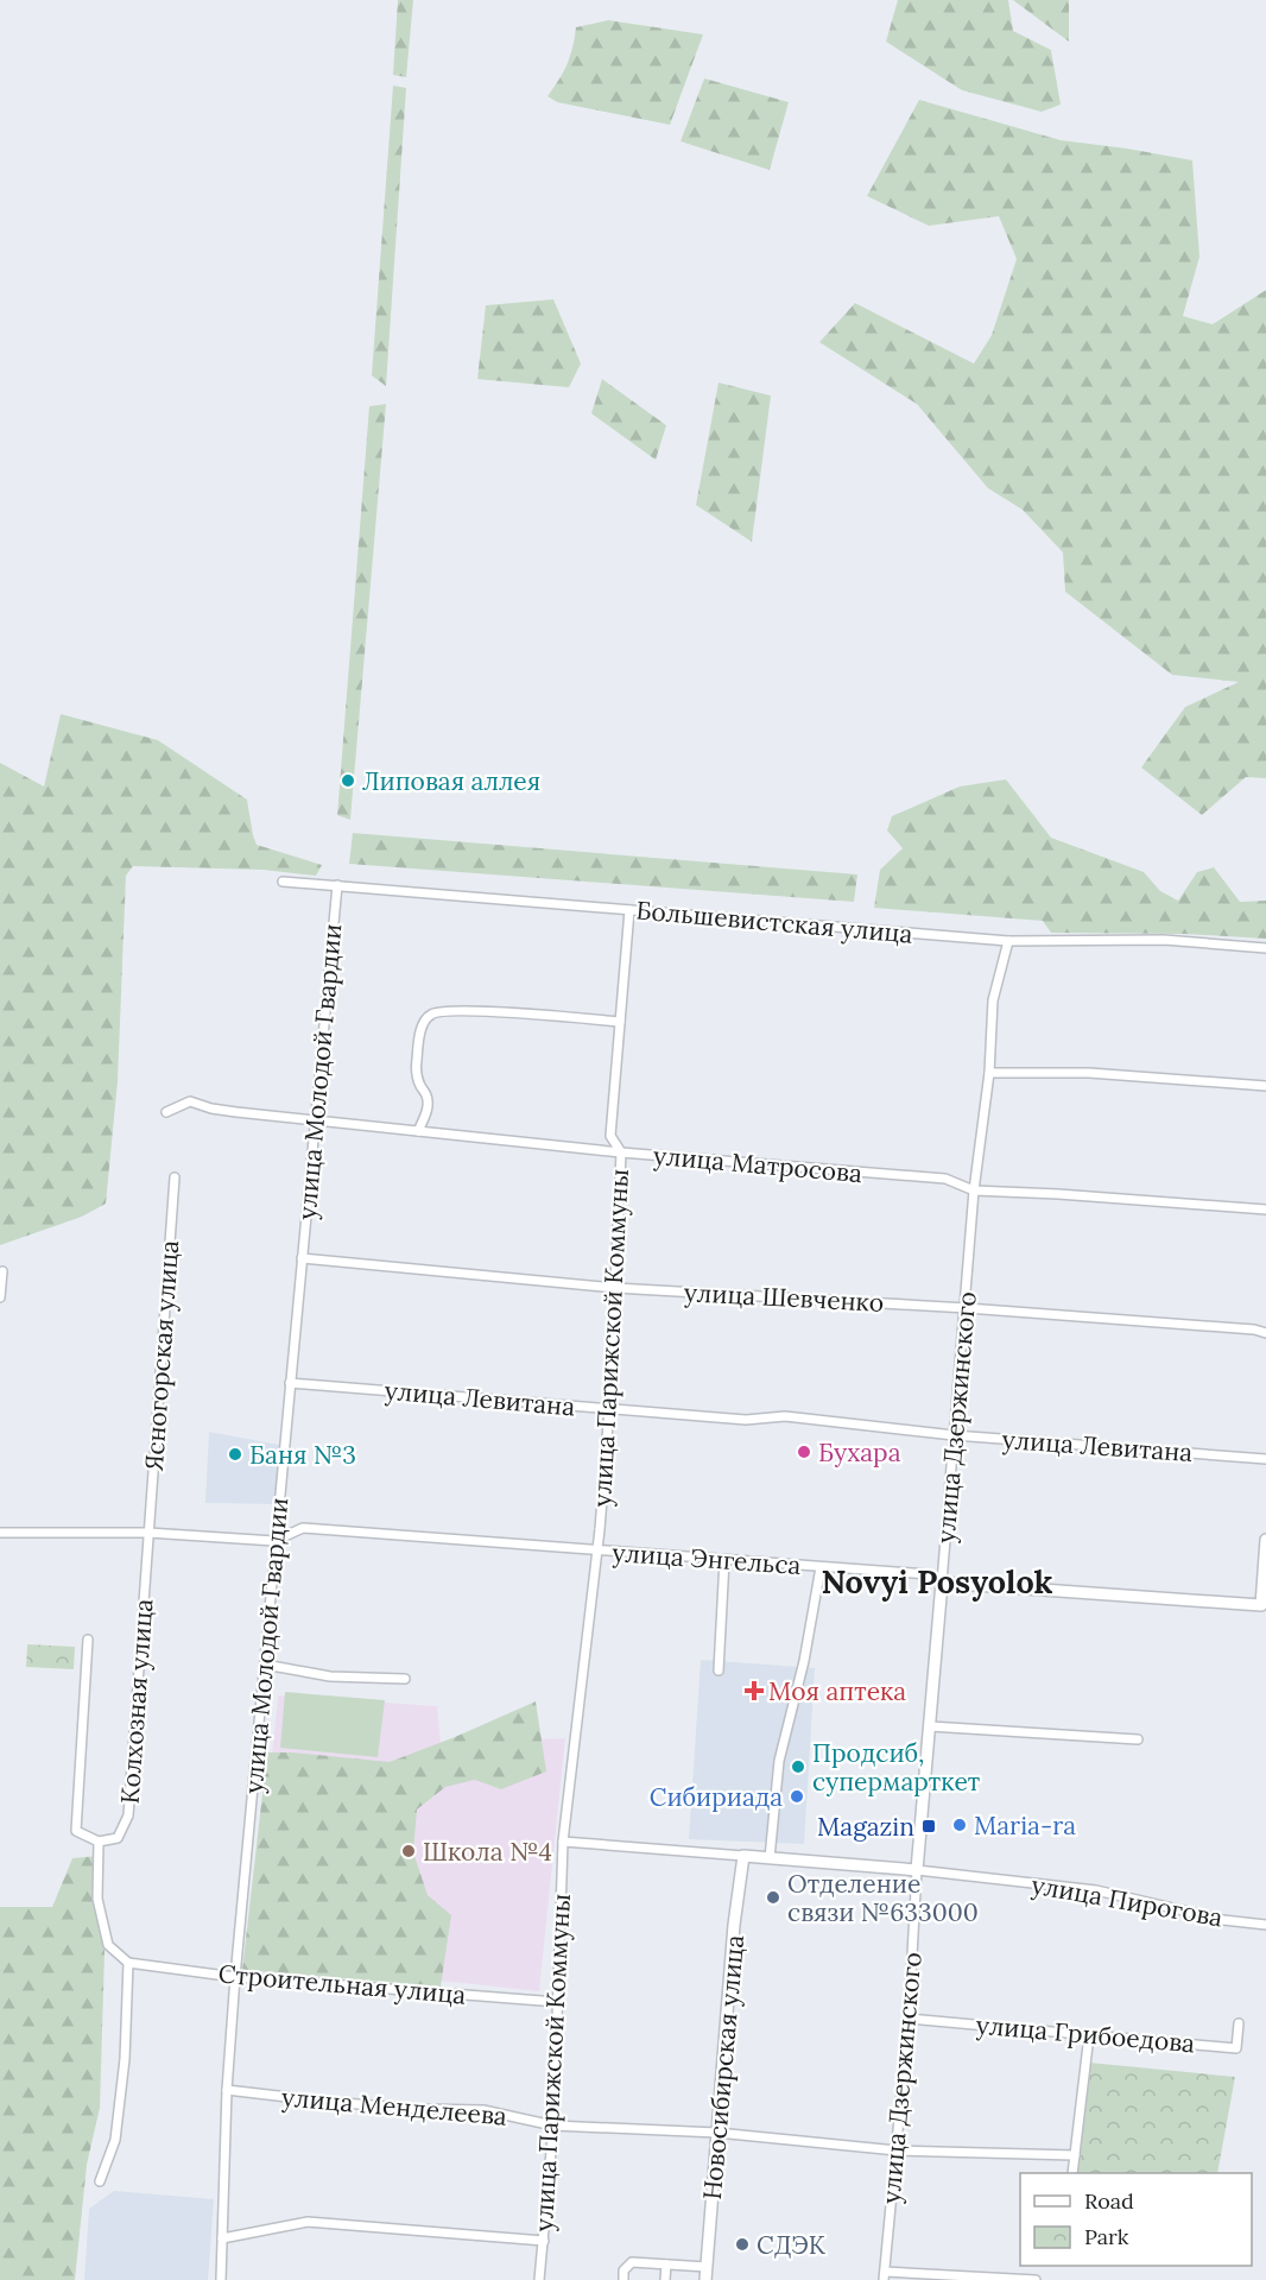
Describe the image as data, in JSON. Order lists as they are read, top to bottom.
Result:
{
  "streets": {
    "street": [
      "Большевистская улица",
      "улица Молодой Гвардии",
      "улица Матросова",
      "улица Шевченко",
      "улица Парижской Коммуны",
      "Ясногорская улица",
      "улица Левитана",
      "улица Дзержинского",
      "улица Энгельса",
      "Колхозная улица",
      "улица Пирогова",
      "Строительная улица",
      "улица Грибоедова",
      "Новосибирская улица",
      "улица Менделеева"
    ]
  },
  "crossings": [
    ["Большевистская улица", "улица Молодой Гвардии"],
    ["Большевистская улица", "улица Парижской Коммуны"],
    ["Большевистская улица", "улица Дзержинского"],
    ["улица Молодой Гвардии", "улица Матросова"],
    ["улица Молодой Гвардии", "улица Шевченко"],
    ["улица Молодой Гвардии", "улица Левитана"],
    ["улица Молодой Гвардии", "улица Энгельса"],
    ["улица Молодой Гвардии", "Строительная улица"],
    ["улица Молодой Гвардии", "улица Менделеева"],
    ["улица Матросова", "улица Парижской Коммуны"],
    ["улица Матросова", "улица Дзержинского"],
    ["улица Шевченко", "улица Парижской Коммуны"],
    ["улица Шевченко", "улица Дзержинского"],
    ["улица Парижской Коммуны", "улица Левитана"],
    ["улица Парижской Коммуны", "улица Энгельса"],
    ["улица Парижской Коммуны", "улица Пирогова"],
    ["улица Парижской Коммуны", "Строительная улица"],
    ["улица Парижской Коммуны", "улица Менделеева"],
    ["Ясногорская улица", "улица Энгельса"],
    ["Ясногорская улица", "Колхозная улица"],
    ["улица Левитана", "улица Дзержинского"],
    ["улица Дзержинского", "улица Энгельса"],
    ["улица Дзержинского", "улица Пирогова"],
    ["улица Дзержинского", "улица Грибоедова"],
    ["улица Дзержинского", "улица Менделеева"],
    ["улица Энгельса", "Колхозная улица"],
    ["улица Пирогова", "Новосибирская улица"],
    ["Новосибирская улица", "улица Менделеева"]
  ],
  "districts": ["Novyi Posyolok"],
  "places": {
    "other": [
      "Липовая аллея",
      "Бухара",
      "Баня №3",
      "Продсиб, супермарткет",
      "Сибириада",
      "Maria-ra",
      "Школа №4",
      "Отделение связи №633000",
      "СДЭК"
    ],
    "health": ["Моя аптека"],
    "transit": ["Magazin"]
  },
  "legend": ["Road", "Park"]
}
